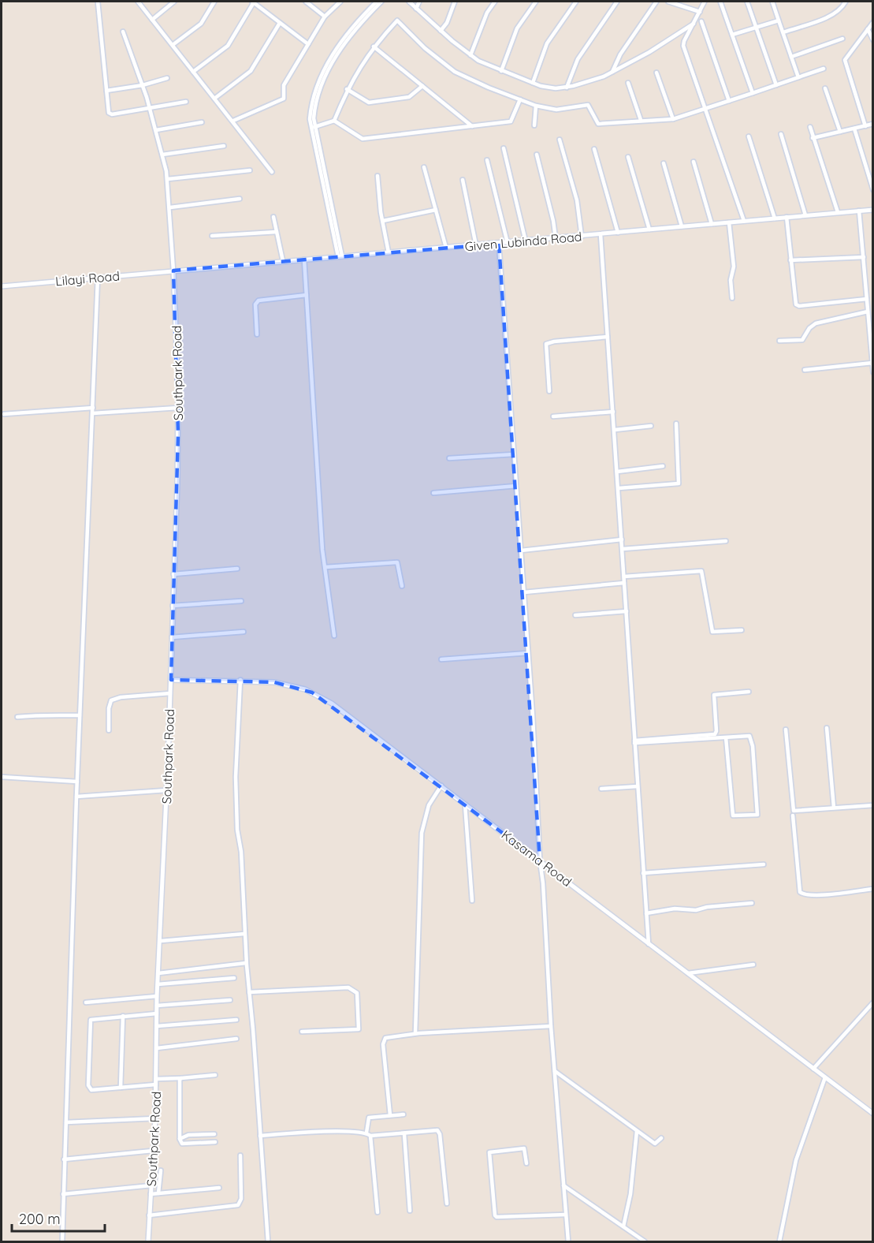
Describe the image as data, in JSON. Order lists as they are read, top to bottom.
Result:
{
  "streets": {
    "street": [
      "Given Lubinda Road",
      "Lilayi Road",
      "Southpark Road",
      "Kasama Road"
    ]
  },
  "crossings": [
    ["Given Lubinda Road", "Lilayi Road"],
    ["Given Lubinda Road", "Southpark Road"],
    ["Lilayi Road", "Southpark Road"],
    ["Southpark Road", "Kasama Road"]
  ],
  "scale_bar": "200 m"
}
